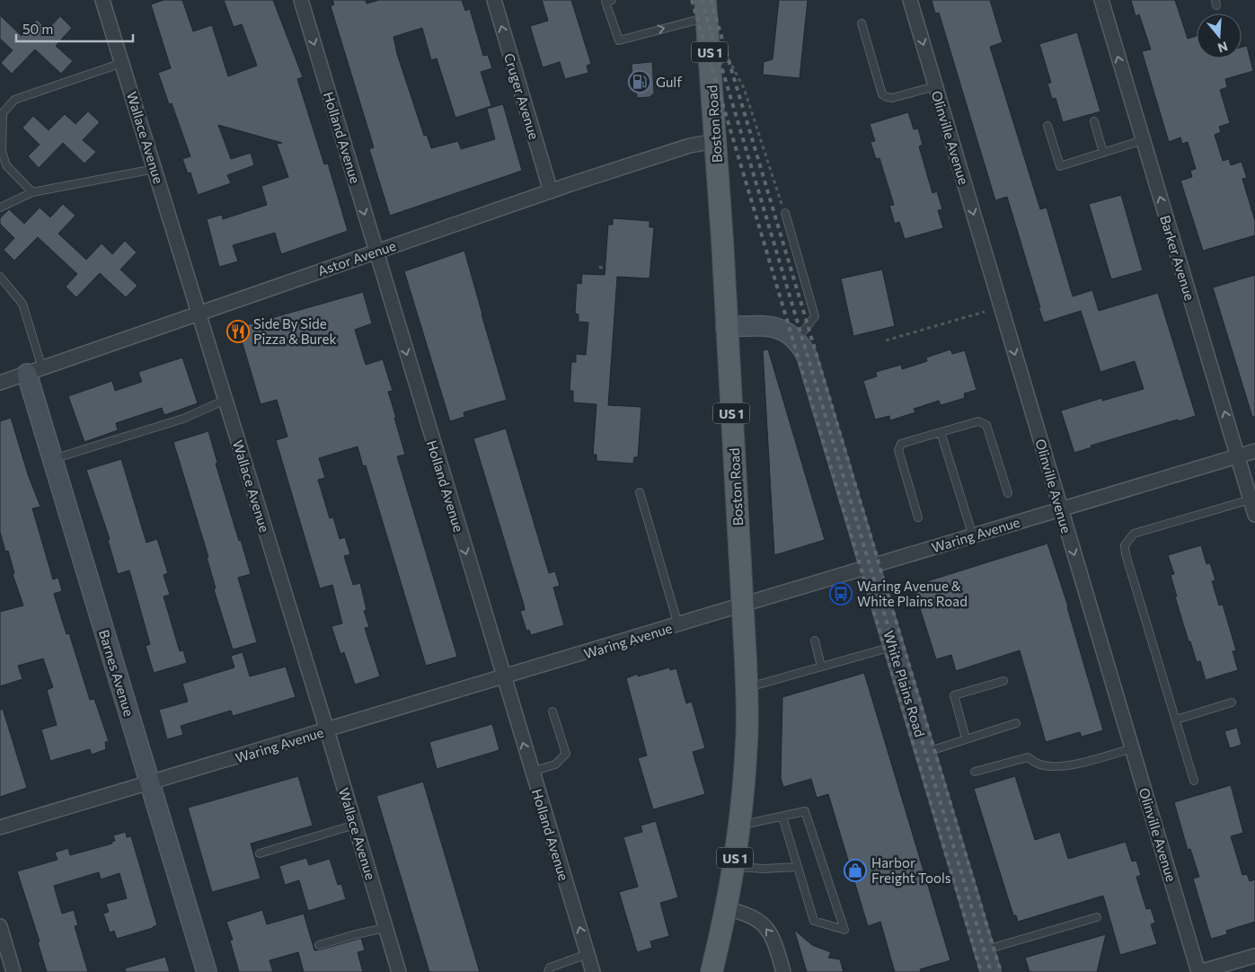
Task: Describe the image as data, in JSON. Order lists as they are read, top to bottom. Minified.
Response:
{"streets":{"main road":["US 1","Boston Road","Barnes Avenue","White Plains Road"],"street":["Cruger Avenue","Wallace Avenue","Holland Avenue","Olinville Avenue","Astor Avenue","Barker Avenue","Waring Avenue"]},"crossings":[["Cruger Avenue","Astor Avenue"],["Boston Road","Astor Avenue"],["Boston Road","Waring Avenue"],["Wallace Avenue","Astor Avenue"],["Wallace Avenue","Waring Avenue"],["Holland Avenue","Astor Avenue"],["Holland Avenue","Waring Avenue"],["Olinville Avenue","Waring Avenue"],["Astor Avenue","Barnes Avenue"],["Barker Avenue","Waring Avenue"],["Waring Avenue","Barnes Avenue"],["Waring Avenue","White Plains Road"]],"one_way":["Cruger Avenue","Olinville Avenue","Barker Avenue"],"places":{"fuel station":["Gulf"],"restaurant":["Side By Side Pizza & Burek"],"bus stop":["Waring Avenue & White Plains Road"],"shop":["Harbor Freight Tools"]},"scale_bar":"50 m","north":"bottom"}
